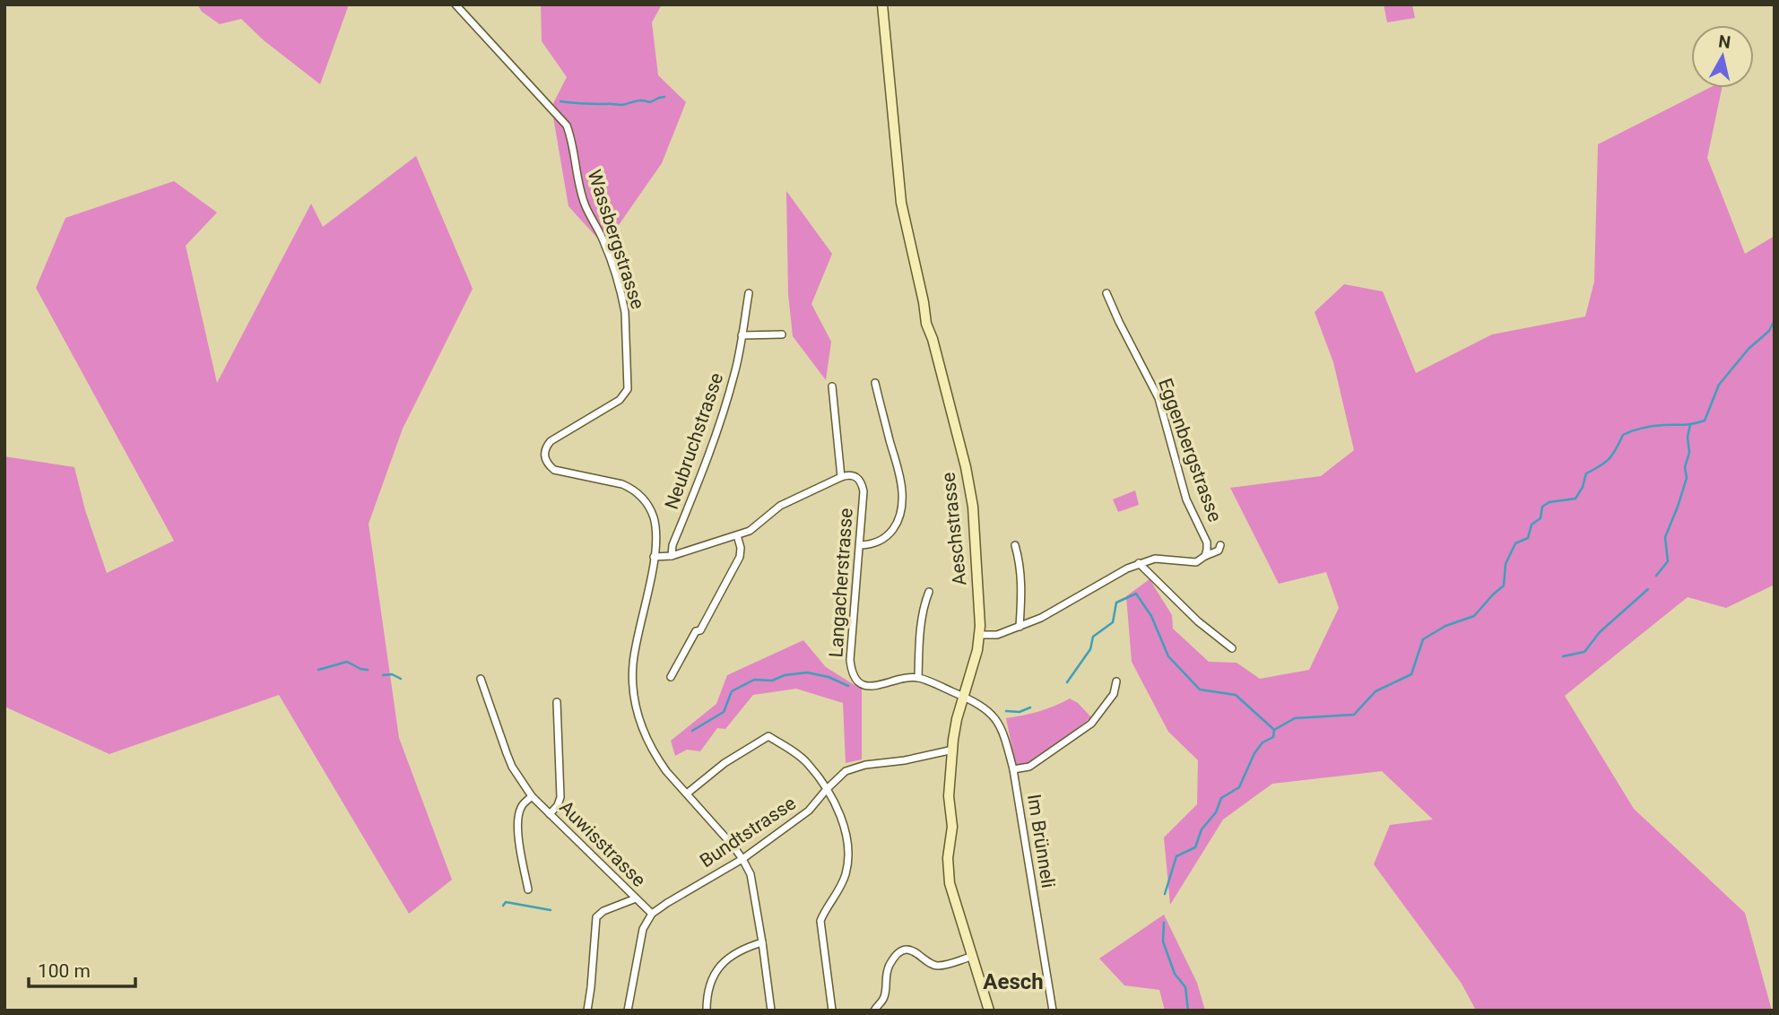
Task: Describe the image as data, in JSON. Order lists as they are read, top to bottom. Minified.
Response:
{"streets":{"main road":["Aeschstrasse"],"street":["Wassbergstrasse","Neubruchstrasse","Eggenbergstrasse","Langacherstrasse","Bundtstrasse","Im Brünneli","Auwisstrasse"]},"crossings":[["Wassbergstrasse","Langacherstrasse"],["Wassbergstrasse","Bundtstrasse"],["Neubruchstrasse","Langacherstrasse"],["Aeschstrasse","Bundtstrasse"],["Aeschstrasse","Im Brünneli"],["Bundtstrasse","Auwisstrasse"]],"districts":["Aesch"],"scale_bar":"100 m","north":"top"}
